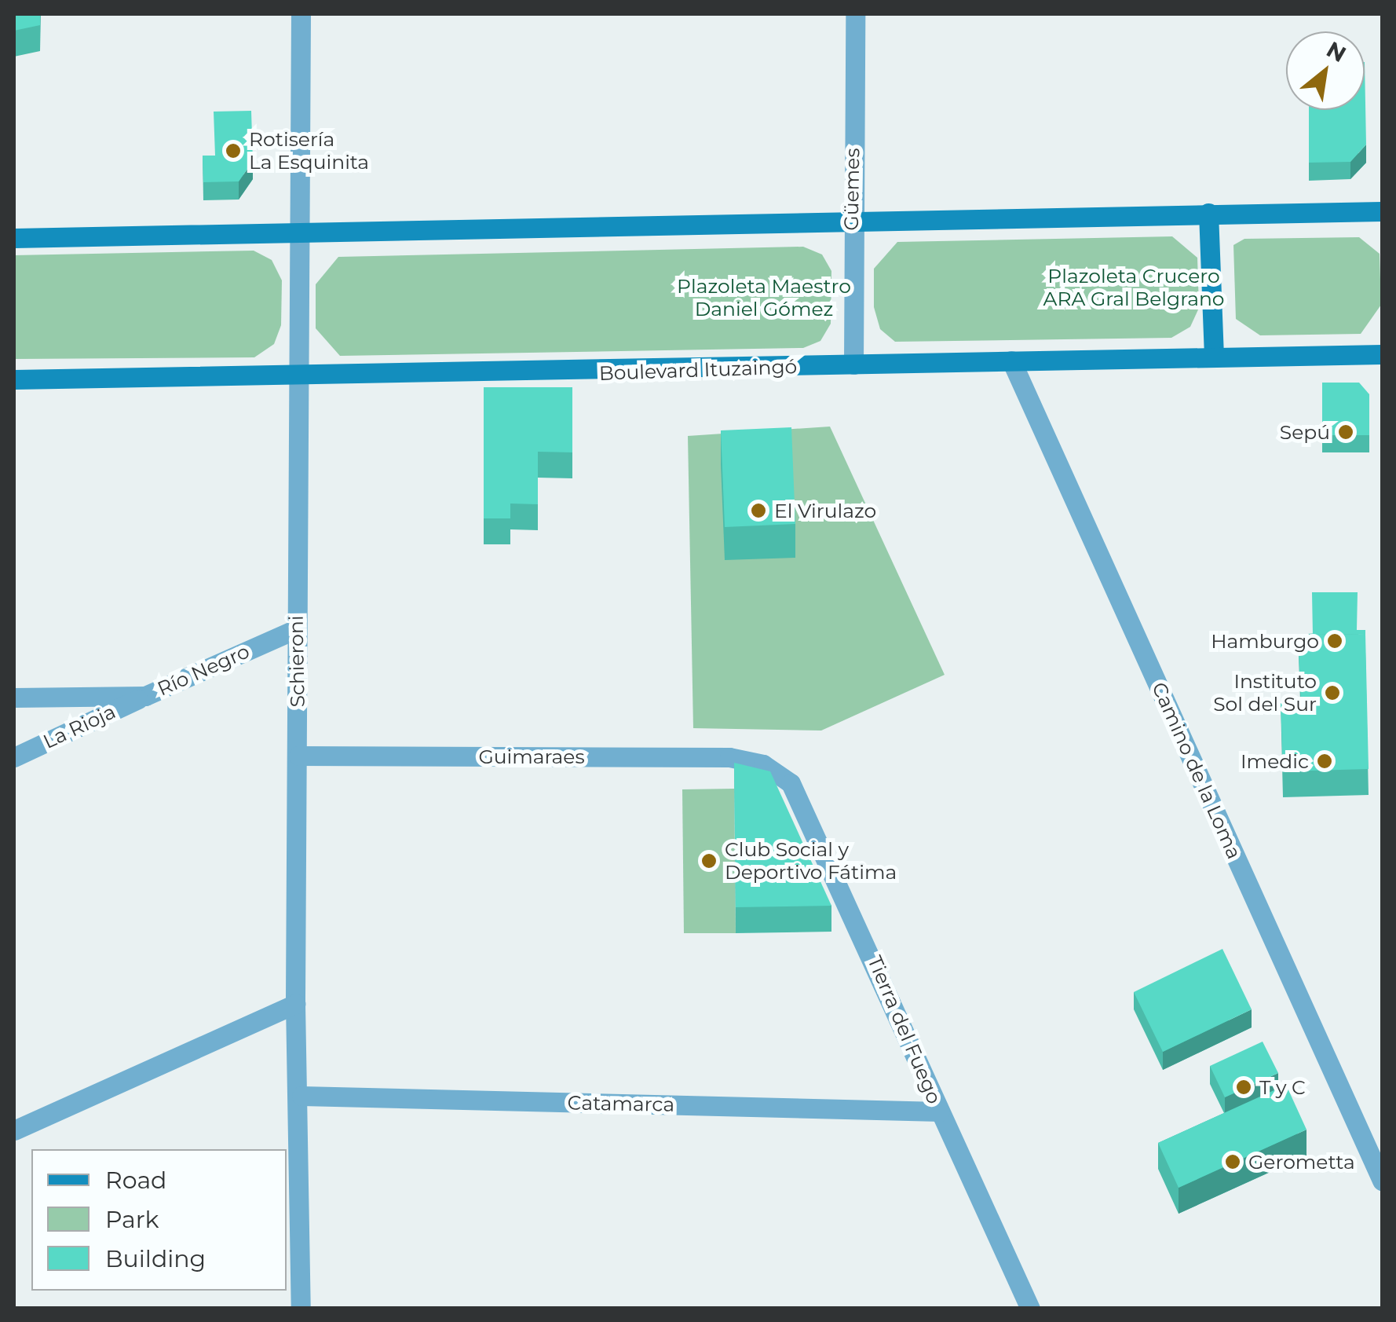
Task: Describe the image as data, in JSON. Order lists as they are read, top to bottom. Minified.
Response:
{"streets":{"main road":["Boulevard Ituzaingó"],"street":["Güemes","Schieroni","Río Negro","La Rioja","Guimaraes","Camino de la Loma","Tierra del Fuego","Catamarca"]},"crossings":[["Güemes","Boulevard Ituzaingó"],["Boulevard Ituzaingó","Schieroni"],["Boulevard Ituzaingó","Camino de la Loma"],["Schieroni","Río Negro"],["Schieroni","Guimaraes"],["Schieroni","Catamarca"],["Río Negro","La Rioja"],["Guimaraes","Tierra del Fuego"],["Tierra del Fuego","Catamarca"]],"parks":["Plazoleta Crucero ARA Gral Belgrano","Plazoleta Maestro Daniel Gómez"],"places":["Rotisería La Esquinita","Sepú","El Virulazo","Hamburgo","Instituto Sol del Sur","Imedic","Club Social y Deportivo Fátima","T y C","Gerometta"],"legend":["Road","Park","Building"],"north":"top right"}
